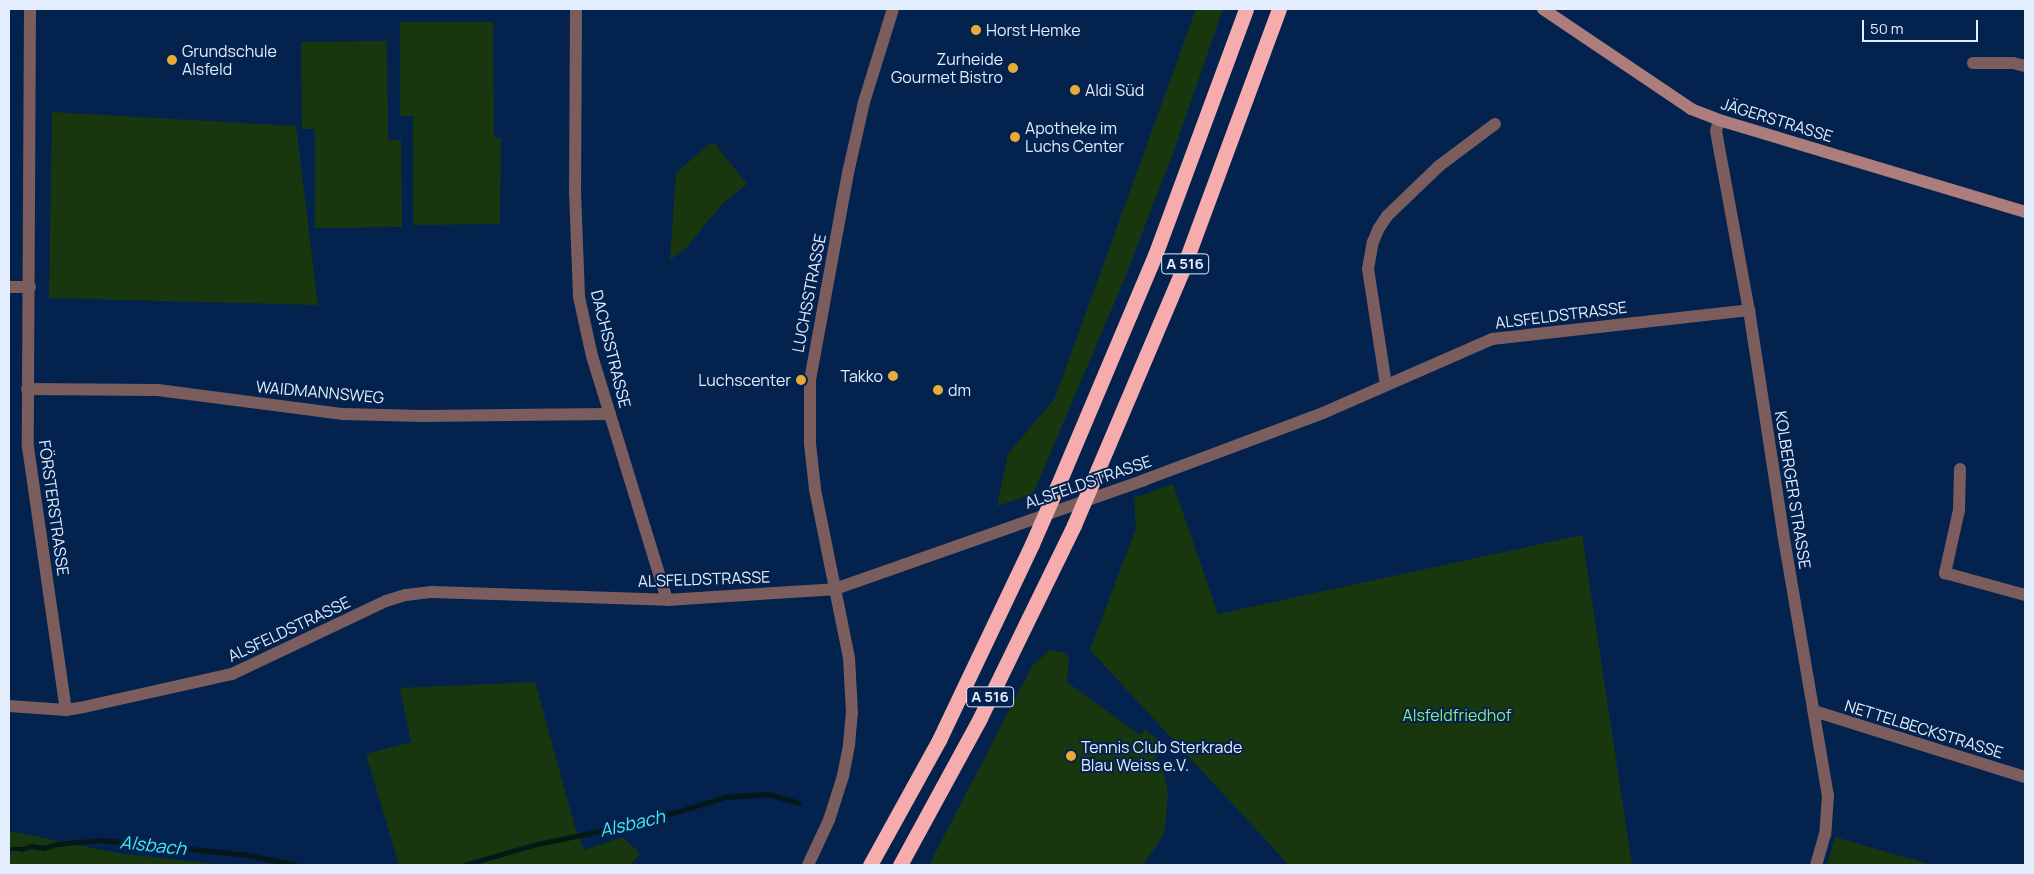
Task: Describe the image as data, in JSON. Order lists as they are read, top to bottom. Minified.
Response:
{"streets":{"highway":["A 516"],"street":["JÄGERSTRASSE","LUCHSSTRASSE","ALSFELDSTRASSE","DACHSSTRASSE","WAIDMANNSWEG","KOLBERGER STRASSE","FÖRSTERSTRASSE","NETTELBECKSTRASSE"]},"crossings":[["JÄGERSTRASSE","KOLBERGER STRASSE"],["LUCHSSTRASSE","ALSFELDSTRASSE"],["ALSFELDSTRASSE","DACHSSTRASSE"],["ALSFELDSTRASSE","KOLBERGER STRASSE"],["ALSFELDSTRASSE","FÖRSTERSTRASSE"],["DACHSSTRASSE","WAIDMANNSWEG"],["WAIDMANNSWEG","FÖRSTERSTRASSE"],["KOLBERGER STRASSE","NETTELBECKSTRASSE"]],"water":["Alsbach"],"parks":["Alsfeldfriedhof"],"places":["Horst Hemke","Grundschule Alsfeld","Zurheide Gourmet Bistro","Aldi Süd","Apotheke im Luchs Center","Takko","Luchscenter","dm","Tennis Club Sterkrade Blau Weiss e.V."],"scale_bar":"50 m"}
